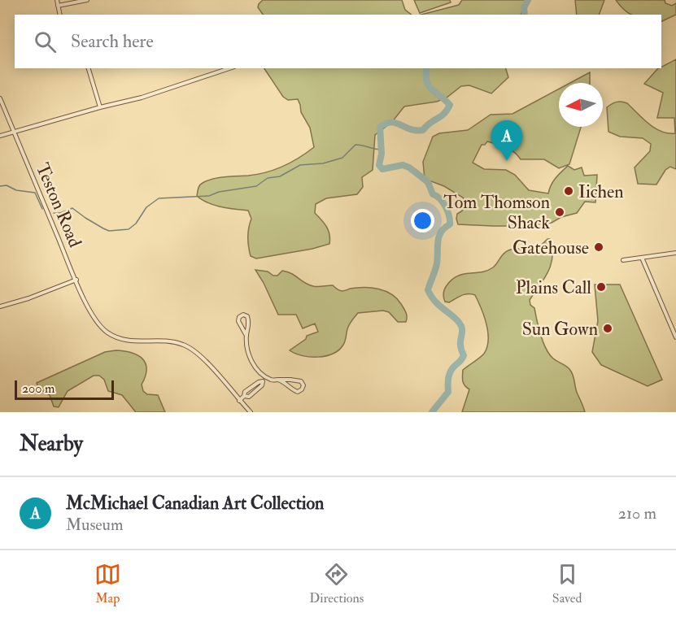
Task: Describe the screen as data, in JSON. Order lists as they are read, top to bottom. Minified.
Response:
{"streets":{"street":["Teston Road"]},"places":["Iichen","Tom Thomson Shack","Gatehouse","Plains Call","Sun Gown"],"scale_bar":"200 m","north":"left","page":{"search":"Search here","pins":"A","scale":"200 m","heading":"Nearby","list":[{"mark":"A","name":"McMichael Canadian Art Collection","note":"Museum","value":"210 m"}],"nav":["Map","Directions","Saved"]}}
